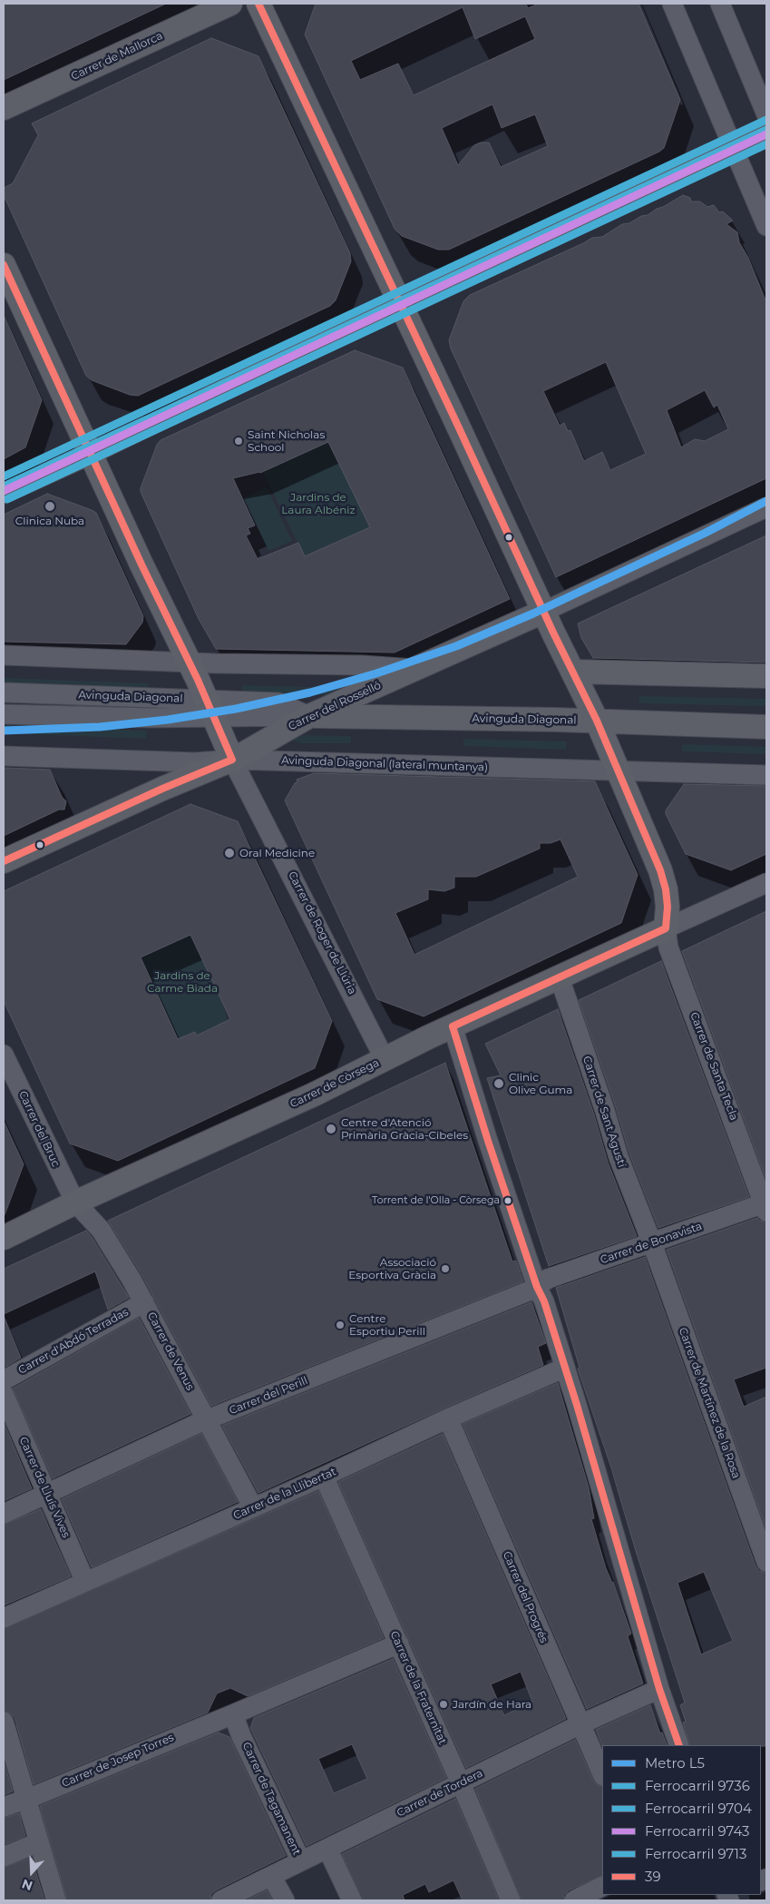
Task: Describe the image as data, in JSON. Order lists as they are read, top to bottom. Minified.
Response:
{"streets":{"main road":["Carrer de Mallorca","Avinguda Diagonal","Carrer del Rosselló","Carrer de Roger de Llúria","Carrer de Còrsega"],"street":["Avinguda Diagonal (lateral muntanya)","Carrer de Santa Tecla","Carrer de Sant Agustí","Carrer del Bruc","Carrer de Bonavista","Carrer d'Abdó Terradas","Carrer de Venus","Carrer del Perill","Carrer de Martínez de la Rosa","Carrer de Lluís Vives","Carrer de la Llibertat","Carrer del Progrés","Carrer de la Fraternitat","Carrer de Josep Torres","Carrer de Tordera","Carrer de Tagamanent"]},"crossings":[["Avinguda Diagonal","Carrer del Rosselló"],["Avinguda Diagonal","Carrer de Roger de Llúria"],["Carrer del Rosselló","Avinguda Diagonal (lateral muntanya)"],["Carrer del Rosselló","Carrer de Roger de Llúria"],["Avinguda Diagonal (lateral muntanya)","Carrer de Roger de Llúria"],["Carrer de Roger de Llúria","Carrer de Còrsega"],["Carrer de Santa Tecla","Carrer de Còrsega"],["Carrer de Santa Tecla","Carrer de Bonavista"],["Carrer de Còrsega","Carrer de Sant Agustí"],["Carrer de Còrsega","Carrer del Bruc"],["Carrer de Còrsega","Carrer de Venus"],["Carrer de Sant Agustí","Carrer de Bonavista"],["Carrer de Sant Agustí","Carrer de Martínez de la Rosa"],["Carrer del Bruc","Carrer de Venus"],["Carrer de Bonavista","Carrer del Perill"],["Carrer de Bonavista","Carrer de Martínez de la Rosa"],["Carrer d'Abdó Terradas","Carrer de Venus"],["Carrer de Venus","Carrer del Perill"],["Carrer de Venus","Carrer de la Llibertat"],["Carrer del Perill","Carrer de Lluís Vives"],["Carrer de Lluís Vives","Carrer de la Llibertat"],["Carrer de la Llibertat","Carrer del Progrés"],["Carrer de la Llibertat","Carrer de la Fraternitat"],["Carrer del Progrés","Carrer de Tordera"],["Carrer de la Fraternitat","Carrer de Josep Torres"],["Carrer de la Fraternitat","Carrer de Tordera"],["Carrer de Josep Torres","Carrer de Tagamanent"],["Carrer de Tordera","Carrer de Tagamanent"]],"parks":["Jardins de Laura Albéniz","Jardins de Carme Biada"],"places":["Saint Nicholas School","Clinica Nuba","Oral Medicine","Clinic Olive Guma","Centre d'Atenció Primària Gràcia-Cibeles","Torrent de l'Olla - Còrsega","Associació Esportiva Gràcia","Centre Esportiu Perill","Jardín de Hara"],"lines":["transit line 39","rail line 9736","rail line 9704","rail line 9743","rail line 9713","metro line L5"],"legend":["Metro L5","Ferrocarril 9736","Ferrocarril 9704","Ferrocarril 9743","Ferrocarril 9713","39"],"north":"bottom"}
